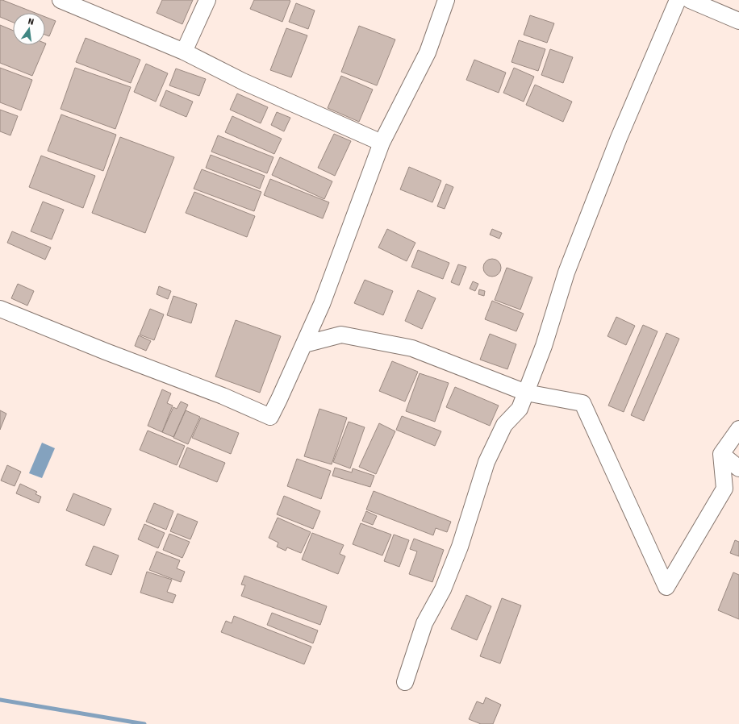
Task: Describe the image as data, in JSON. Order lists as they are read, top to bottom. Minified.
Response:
{"north":"top"}
